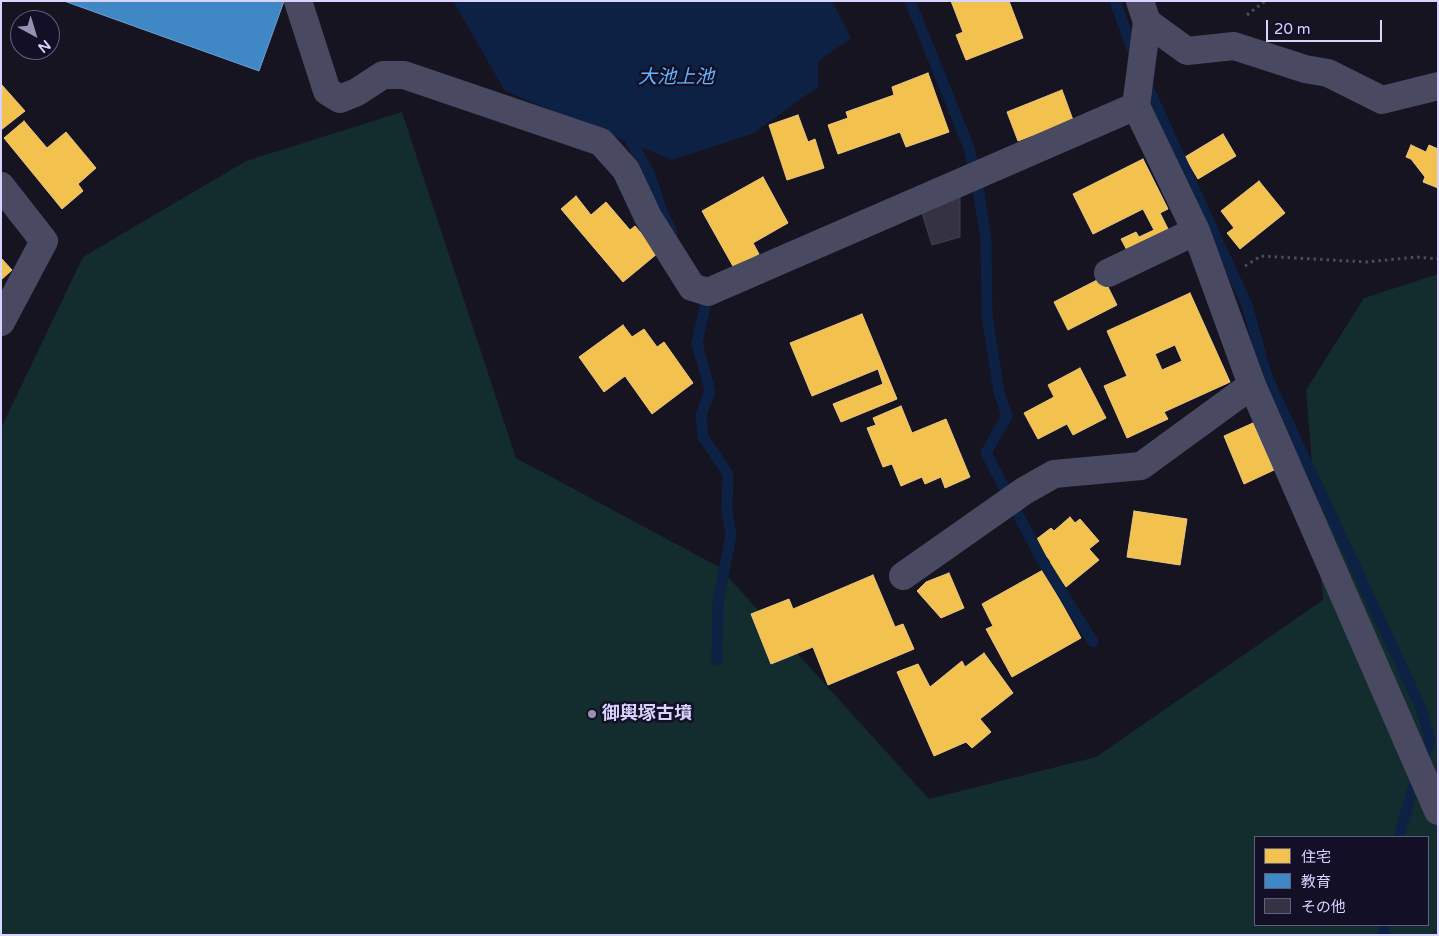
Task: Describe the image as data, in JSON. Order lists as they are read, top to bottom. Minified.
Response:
{"water":["大池上池"],"places":["御輿塚古墳"],"legend":["住宅","教育","その他"],"scale_bar":"20 m","north":"bottom right"}
